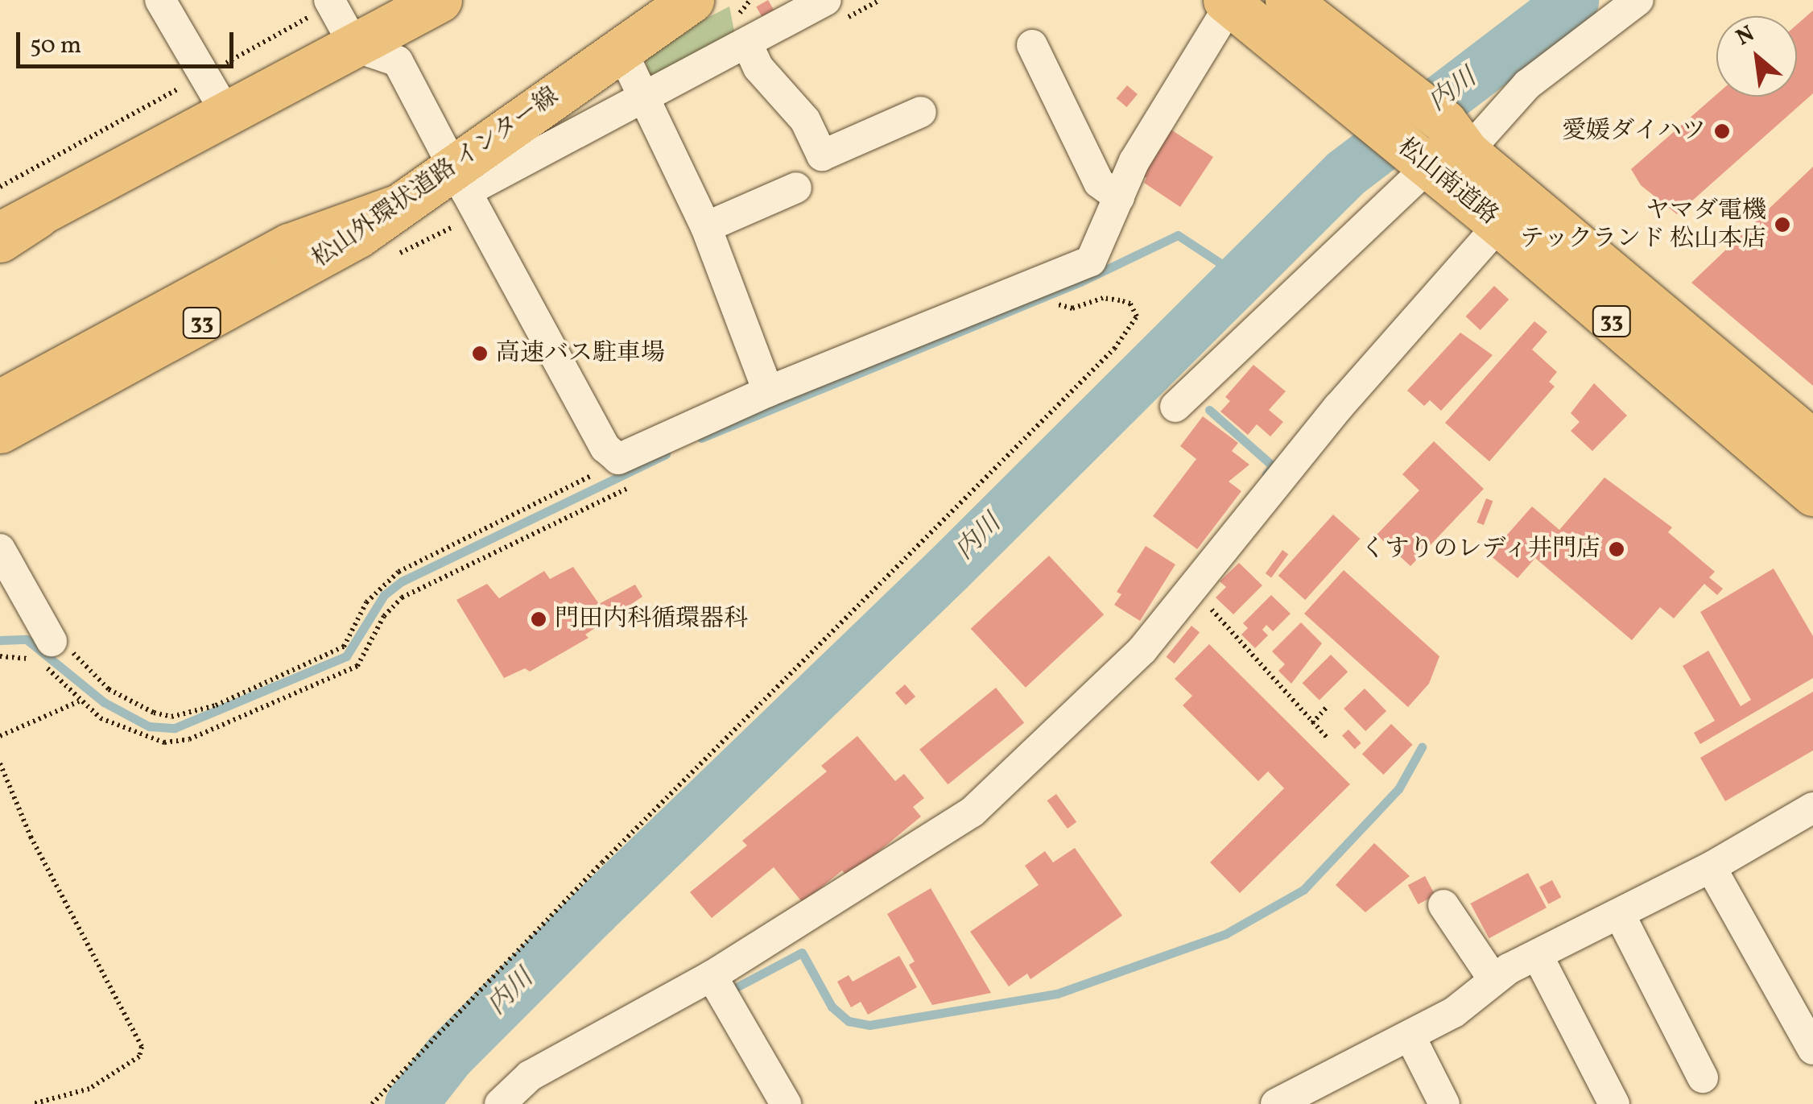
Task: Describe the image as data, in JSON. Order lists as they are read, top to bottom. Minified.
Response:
{"streets":{"highway":["松山外環状道路 インター線","松山南道路","33"]},"crossings":[["松山外環状道路 インター線","33"]],"water":["内川"],"places":["愛媛ダイハツ","ヤマダ電機 テックランド 松山本店","高速バス駐車場","くすりのレディ井門店","門田内科循環器科"],"scale_bar":"50 m","north":"top left"}
